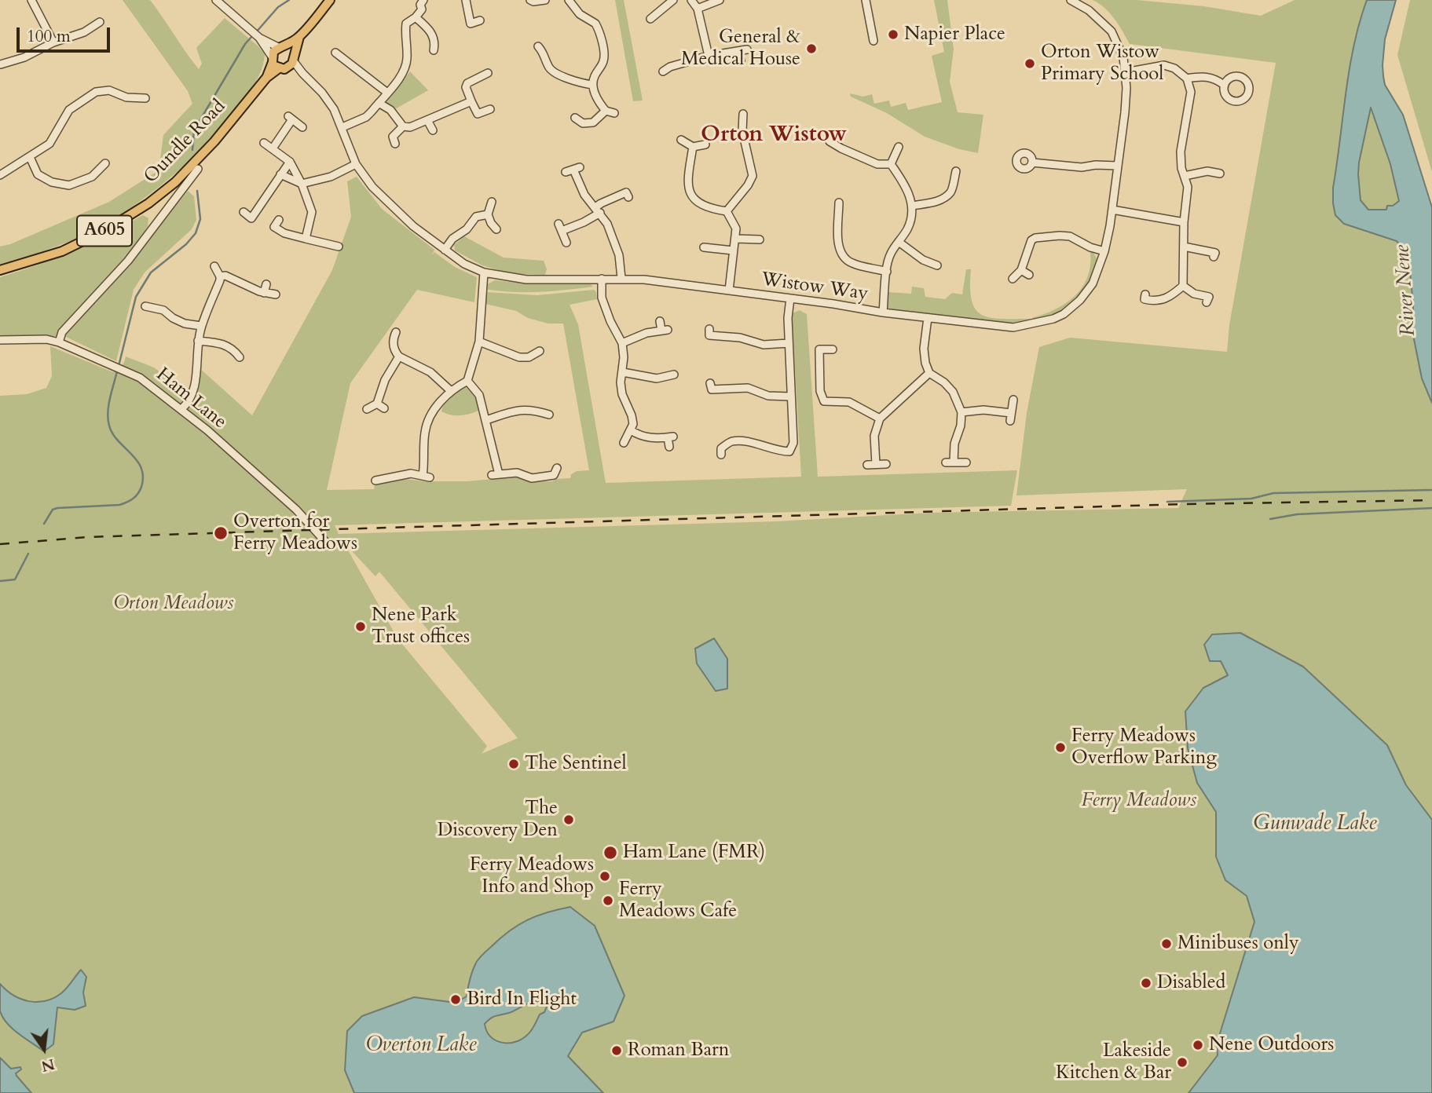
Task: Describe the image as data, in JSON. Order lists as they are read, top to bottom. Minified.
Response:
{"streets":{"main road":["Oundle Road","A605"],"street":["Wistow Way","Ham Lane"]},"crossings":[["Oundle Road","Wistow Way"]],"districts":["Orton Wistow"],"water":["River Nene","Gunwade Lake","Overton Lake"],"parks":["Orton Meadows","Ferry Meadows"],"places":["Napier Place","General & Medical House","Orton Wistow Primary School","Overton for Ferry Meadows","Nene Park Trust offices","Ferry Meadows Overflow Parking","The Sentinel","The Discovery Den","Ham Lane (FMR)","Ferry Meadows Info and Shop","Ferry Meadows Cafe","Minibuses only","Disabled","Bird In Flight","Nene Outdoors","Roman Barn","Lakeside Kitchen & Bar"],"scale_bar":"100 m","north":"bottom"}
